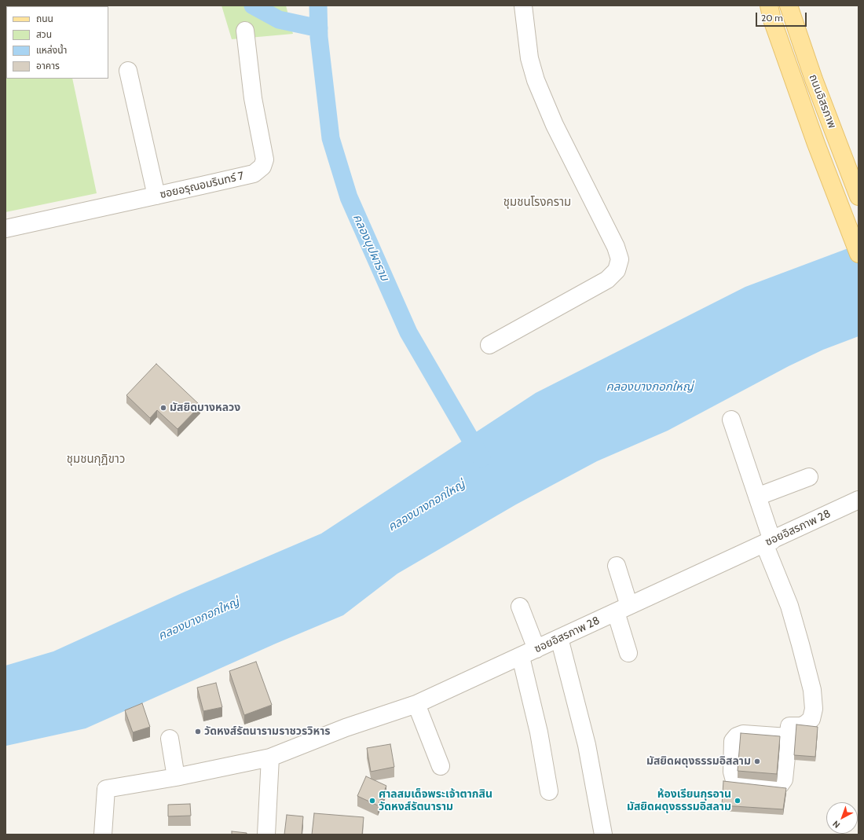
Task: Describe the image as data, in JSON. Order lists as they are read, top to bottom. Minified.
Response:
{"streets":{"main road":["ถนนอิสรภาพ"],"street":["ซอยอรุณอมรินทร์ 7","ซอยอิสรภาพ 28"]},"districts":["ชุมชนโรงคราม","ชุมชนกุฎิขาว"],"water":["คลองบุปผาราม","คลองบางกอกใหญ่"],"places":["มัสยิดบางหลวง","วัดหงส์รัตนารามราชวรวิหาร","มัสยิดผดุงธรรมอิสลาม","ศาลสมเด็จพระเจ้าตากสิน วัดหงส์รัตนาราม","ห้องเรียนกุรอาน มัสยิดผดุงธรรมอิสลาม"],"legend":["ถนน","สวน","แหล่งน้ำ","อาคาร"],"scale_bar":"20 m","north":"bottom left"}
